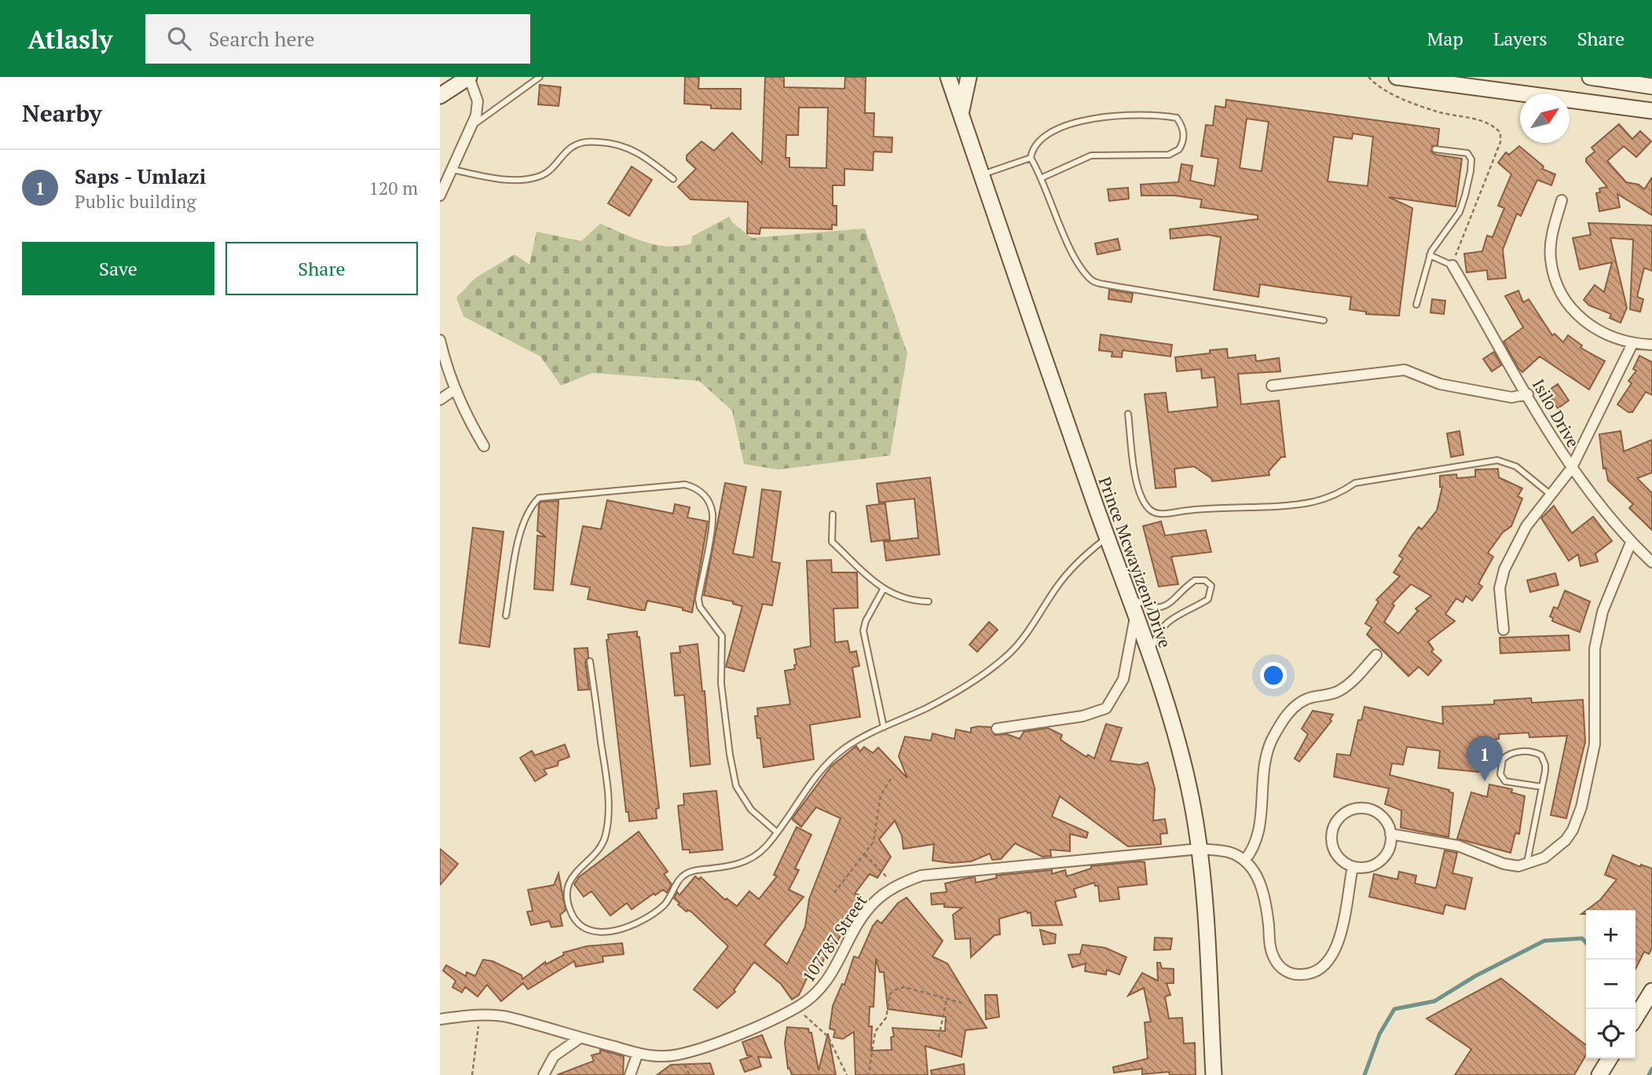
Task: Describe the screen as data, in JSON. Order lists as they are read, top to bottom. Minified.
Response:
{"streets":{"street":["Isilo Drive","Prince Mcwayizeni Drive","107787 Street"]},"crossings":[["Prince Mcwayizeni Drive","107787 Street"]],"north":"top right","page":{"header":"Atlasly","search":"Search here","nav":["Map","Layers","Share"],"heading":"Nearby","list":[{"mark":"1","name":"Saps - Umlazi","note":"Public building","value":"120 m"}],"buttons":["Save","Share"],"pins":"1","map_buttons":["+","−"]}}
